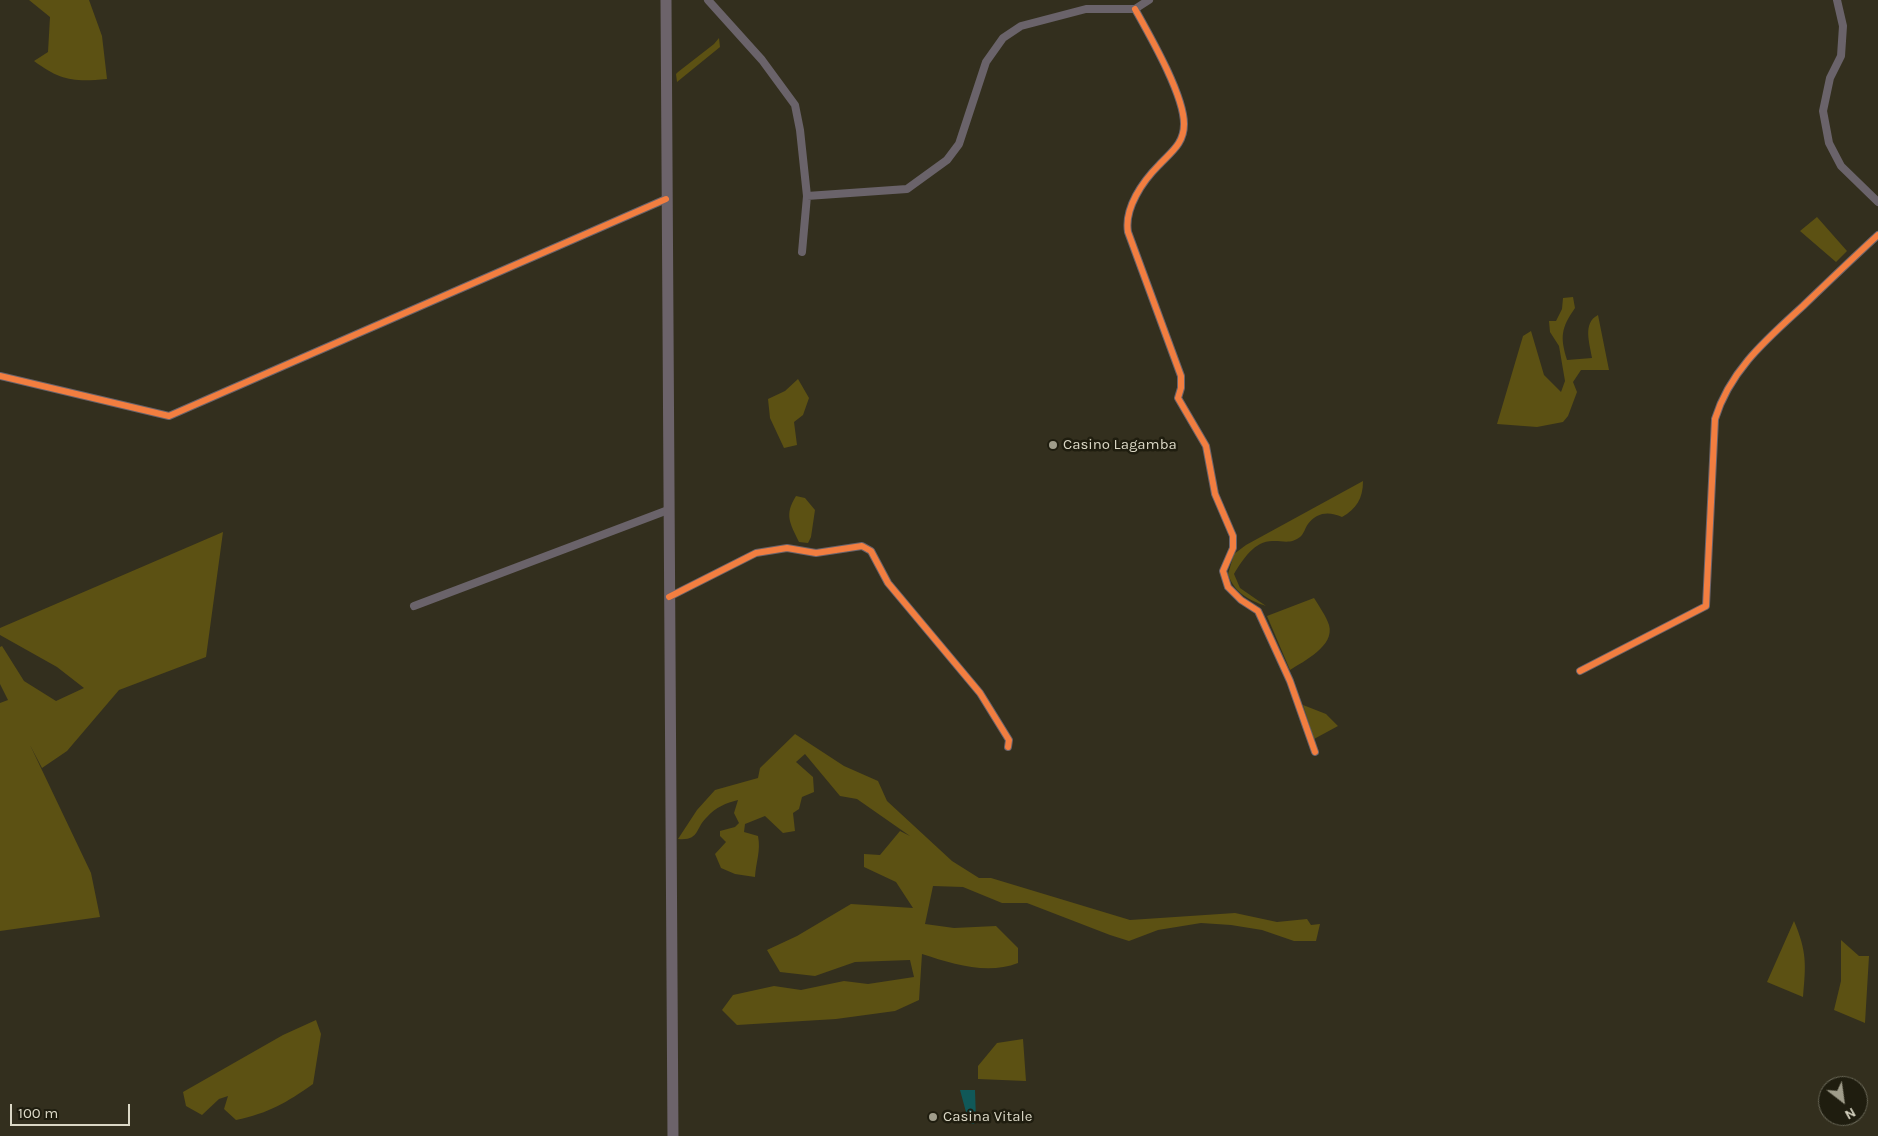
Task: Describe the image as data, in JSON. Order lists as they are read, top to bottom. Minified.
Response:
{"places":["Casino Lagamba","Casina Vitale"],"scale_bar":"100 m","north":"bottom right"}
